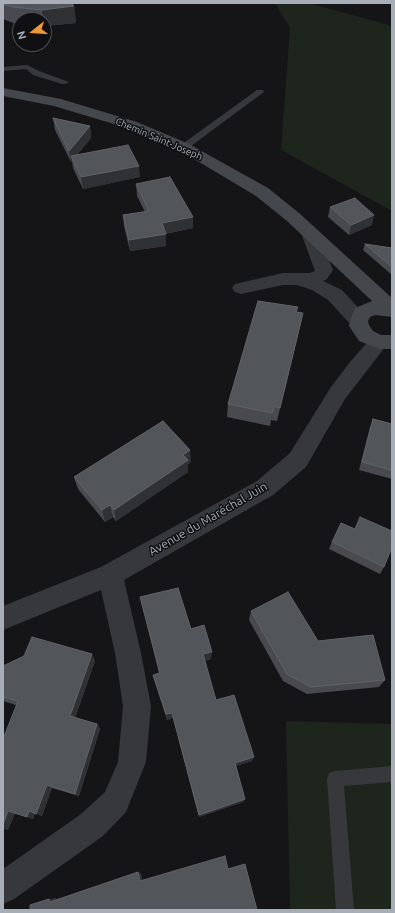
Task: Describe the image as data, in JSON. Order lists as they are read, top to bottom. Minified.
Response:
{"streets":{"main road":["Chemin Saint-Joseph"],"street":["Avenue du Maréchal Juin"]},"crossings":[["Chemin Saint-Joseph","Avenue du Maréchal Juin"]],"north":"left"}
